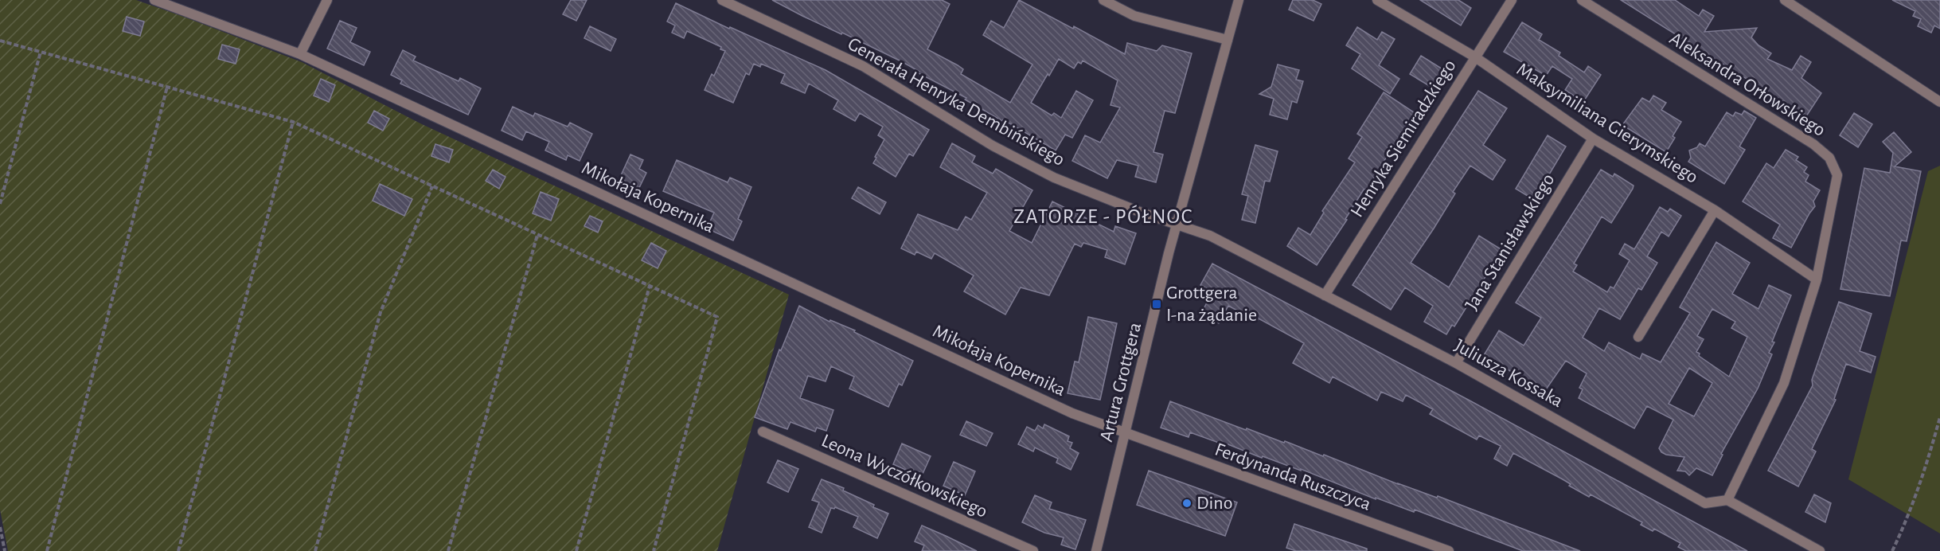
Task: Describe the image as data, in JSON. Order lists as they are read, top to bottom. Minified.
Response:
{"streets":{"street":["Aleksandra Orłowskiego","Generała Henryka Dembińskiego","Maksymiliana Gierymskiego","Henryka Siemiradzkiego","Mikołaja Kopernika","Jana Stanisławskiego","Juliusza Kossaka","Artura Grottgera","Leona Wyczółkowskiego","Ferdynanda Ruszczyca"]},"crossings":[["Aleksandra Orłowskiego","Maksymiliana Gierymskiego"],["Aleksandra Orłowskiego","Juliusza Kossaka"],["Generała Henryka Dembińskiego","Juliusza Kossaka"],["Generała Henryka Dembińskiego","Artura Grottgera"],["Maksymiliana Gierymskiego","Henryka Siemiradzkiego"],["Maksymiliana Gierymskiego","Jana Stanisławskiego"],["Henryka Siemiradzkiego","Juliusza Kossaka"],["Mikołaja Kopernika","Artura Grottgera"],["Mikołaja Kopernika","Ferdynanda Ruszczyca"],["Jana Stanisławskiego","Juliusza Kossaka"],["Juliusza Kossaka","Artura Grottgera"],["Artura Grottgera","Ferdynanda Ruszczyca"]],"districts":["ZATORZE - PÓŁNOC"],"places":{"transit":["Grottgera I-na żądanie"],"other":["Dino"]}}
